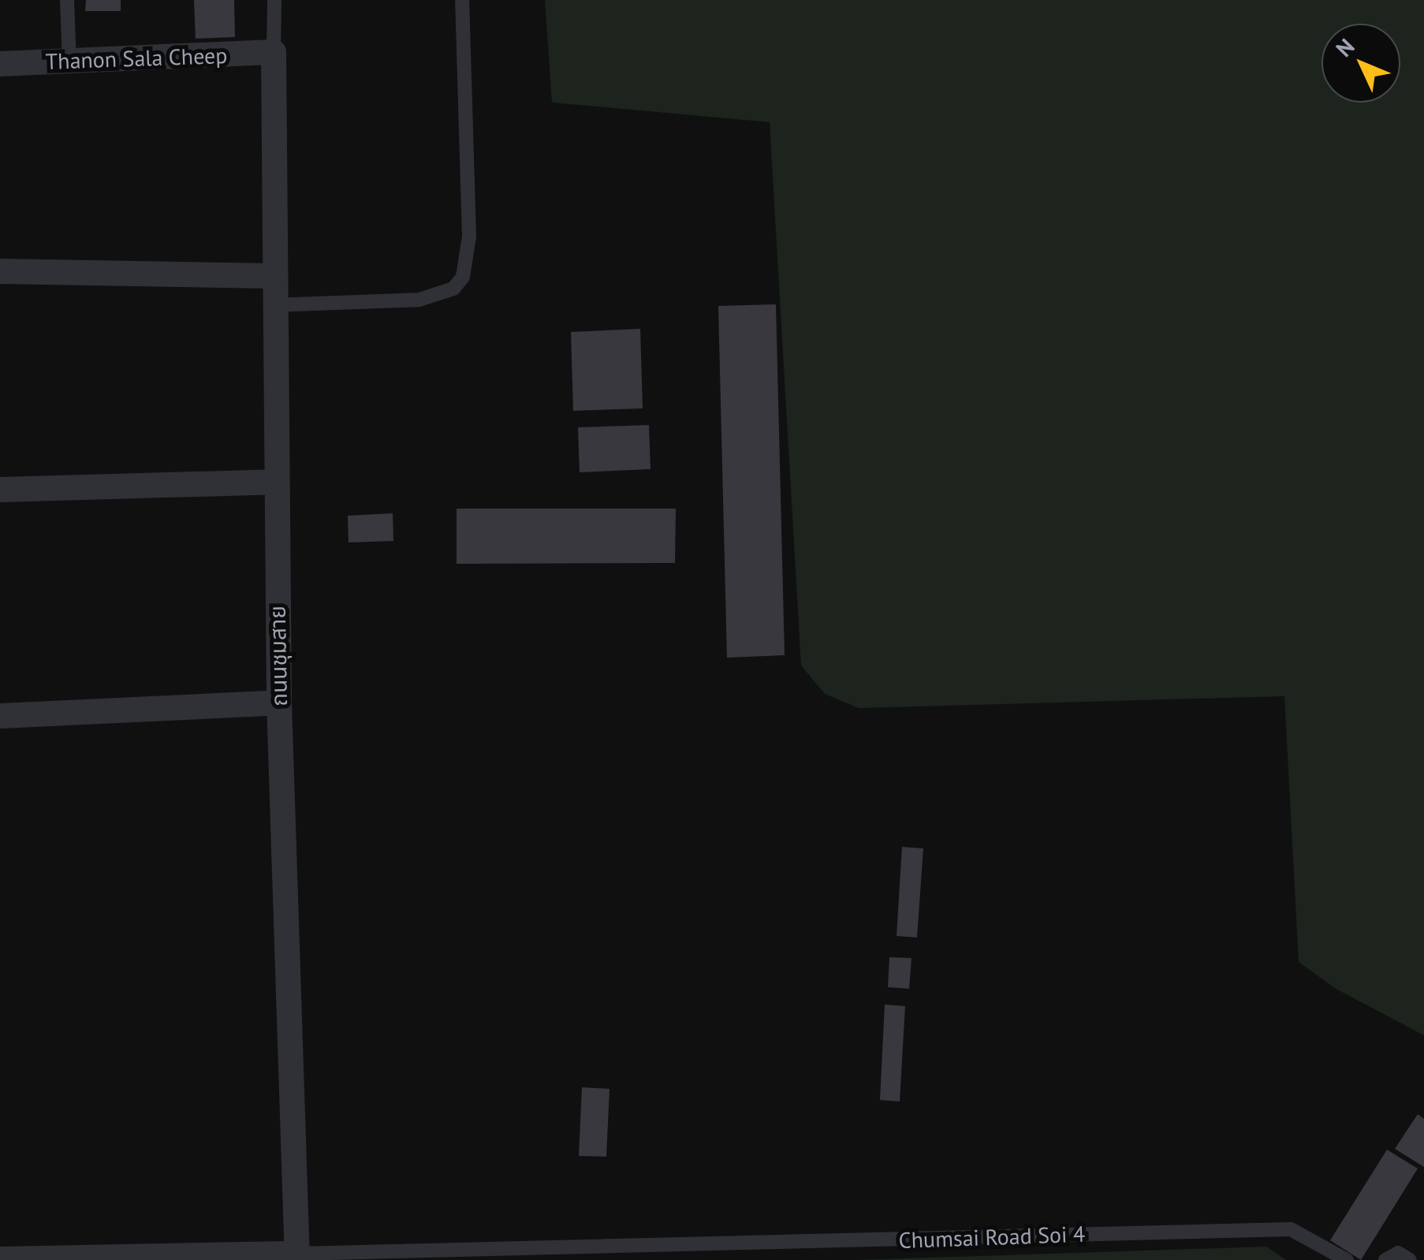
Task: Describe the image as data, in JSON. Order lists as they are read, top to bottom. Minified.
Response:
{"streets":{"street":["Thanon Sala Cheep","ถนนชุมสาย"],"lane":["Chumsai Road Soi 4"]},"crossings":[["Thanon Sala Cheep","ถนนชุมสาย"],["ถนนชุมสาย","Chumsai Road Soi 4"]],"north":"top left"}
